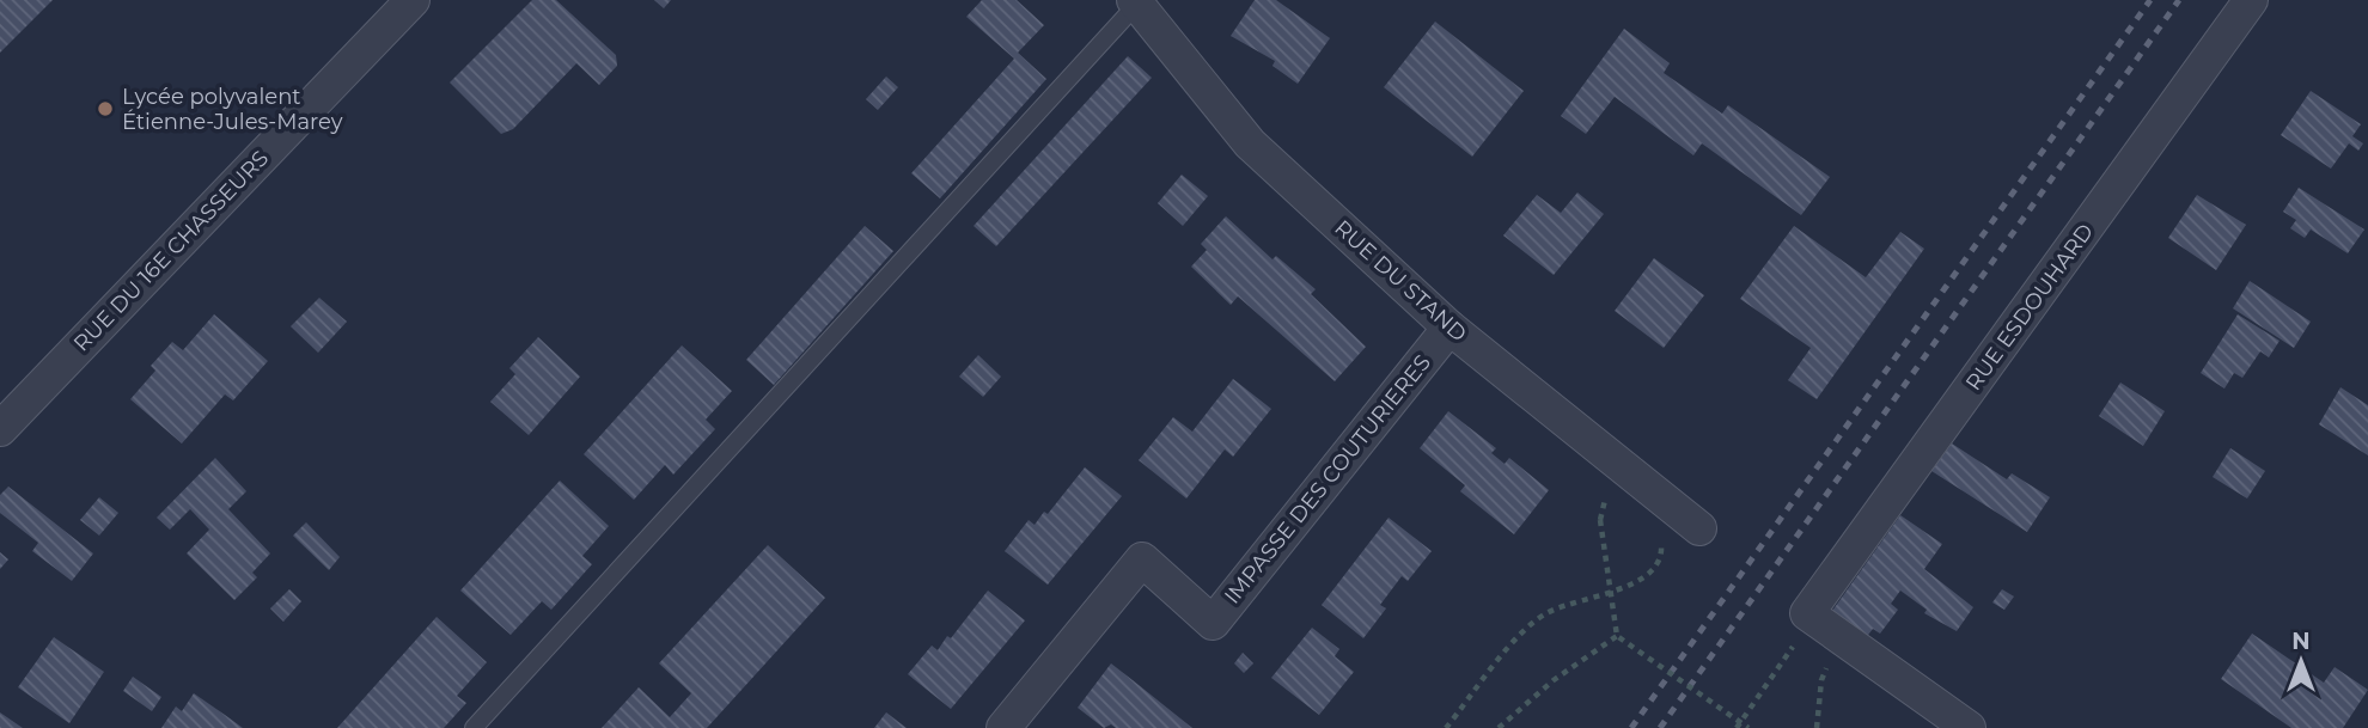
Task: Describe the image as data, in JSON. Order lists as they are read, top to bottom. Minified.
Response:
{"streets":{"street":["RUE DU 16E CHASSEURS","RUE DU STAND","RUE ESDOUHARD","IMPASSE DES COUTURIERES"]},"crossings":[["RUE DU STAND","IMPASSE DES COUTURIERES"]],"places":["Lycée polyvalent Étienne-Jules-Marey"],"north":"top"}
